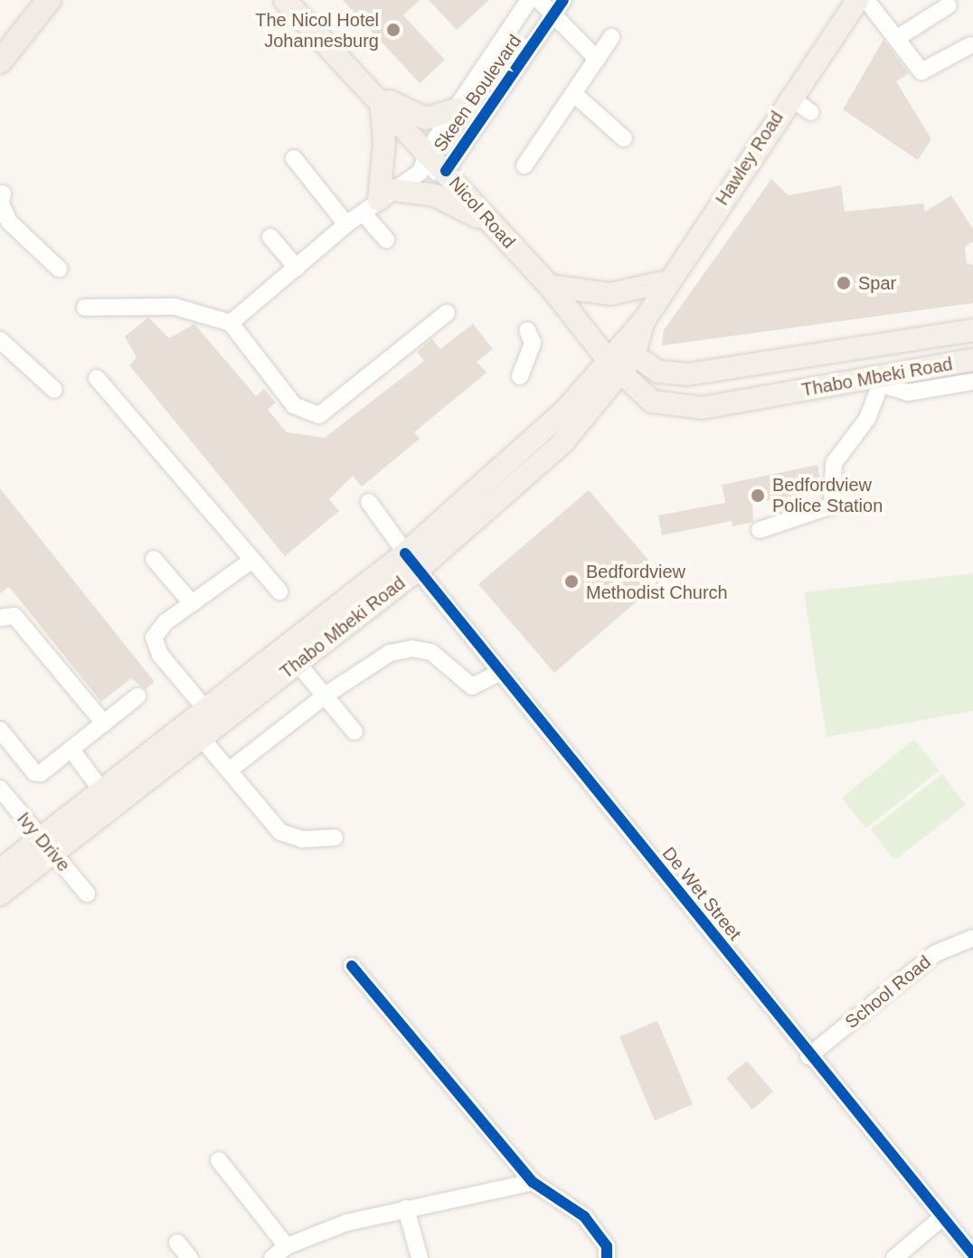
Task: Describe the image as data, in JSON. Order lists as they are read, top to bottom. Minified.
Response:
{"streets":{"main road":["Hawley Road","Nicol Road","Thabo Mbeki Road"],"street":["Skeen Boulevard","Ivy Drive","De Wet Street","School Road"]},"crossings":[["Skeen Boulevard","Nicol Road"],["Hawley Road","Nicol Road"],["Hawley Road","Thabo Mbeki Road"],["Nicol Road","Thabo Mbeki Road"],["Thabo Mbeki Road","De Wet Street"],["De Wet Street","School Road"]],"places":["The Nicol Hotel Johannesburg","Spar","Bedfordview Police Station","Bedfordview Methodist Church"]}
